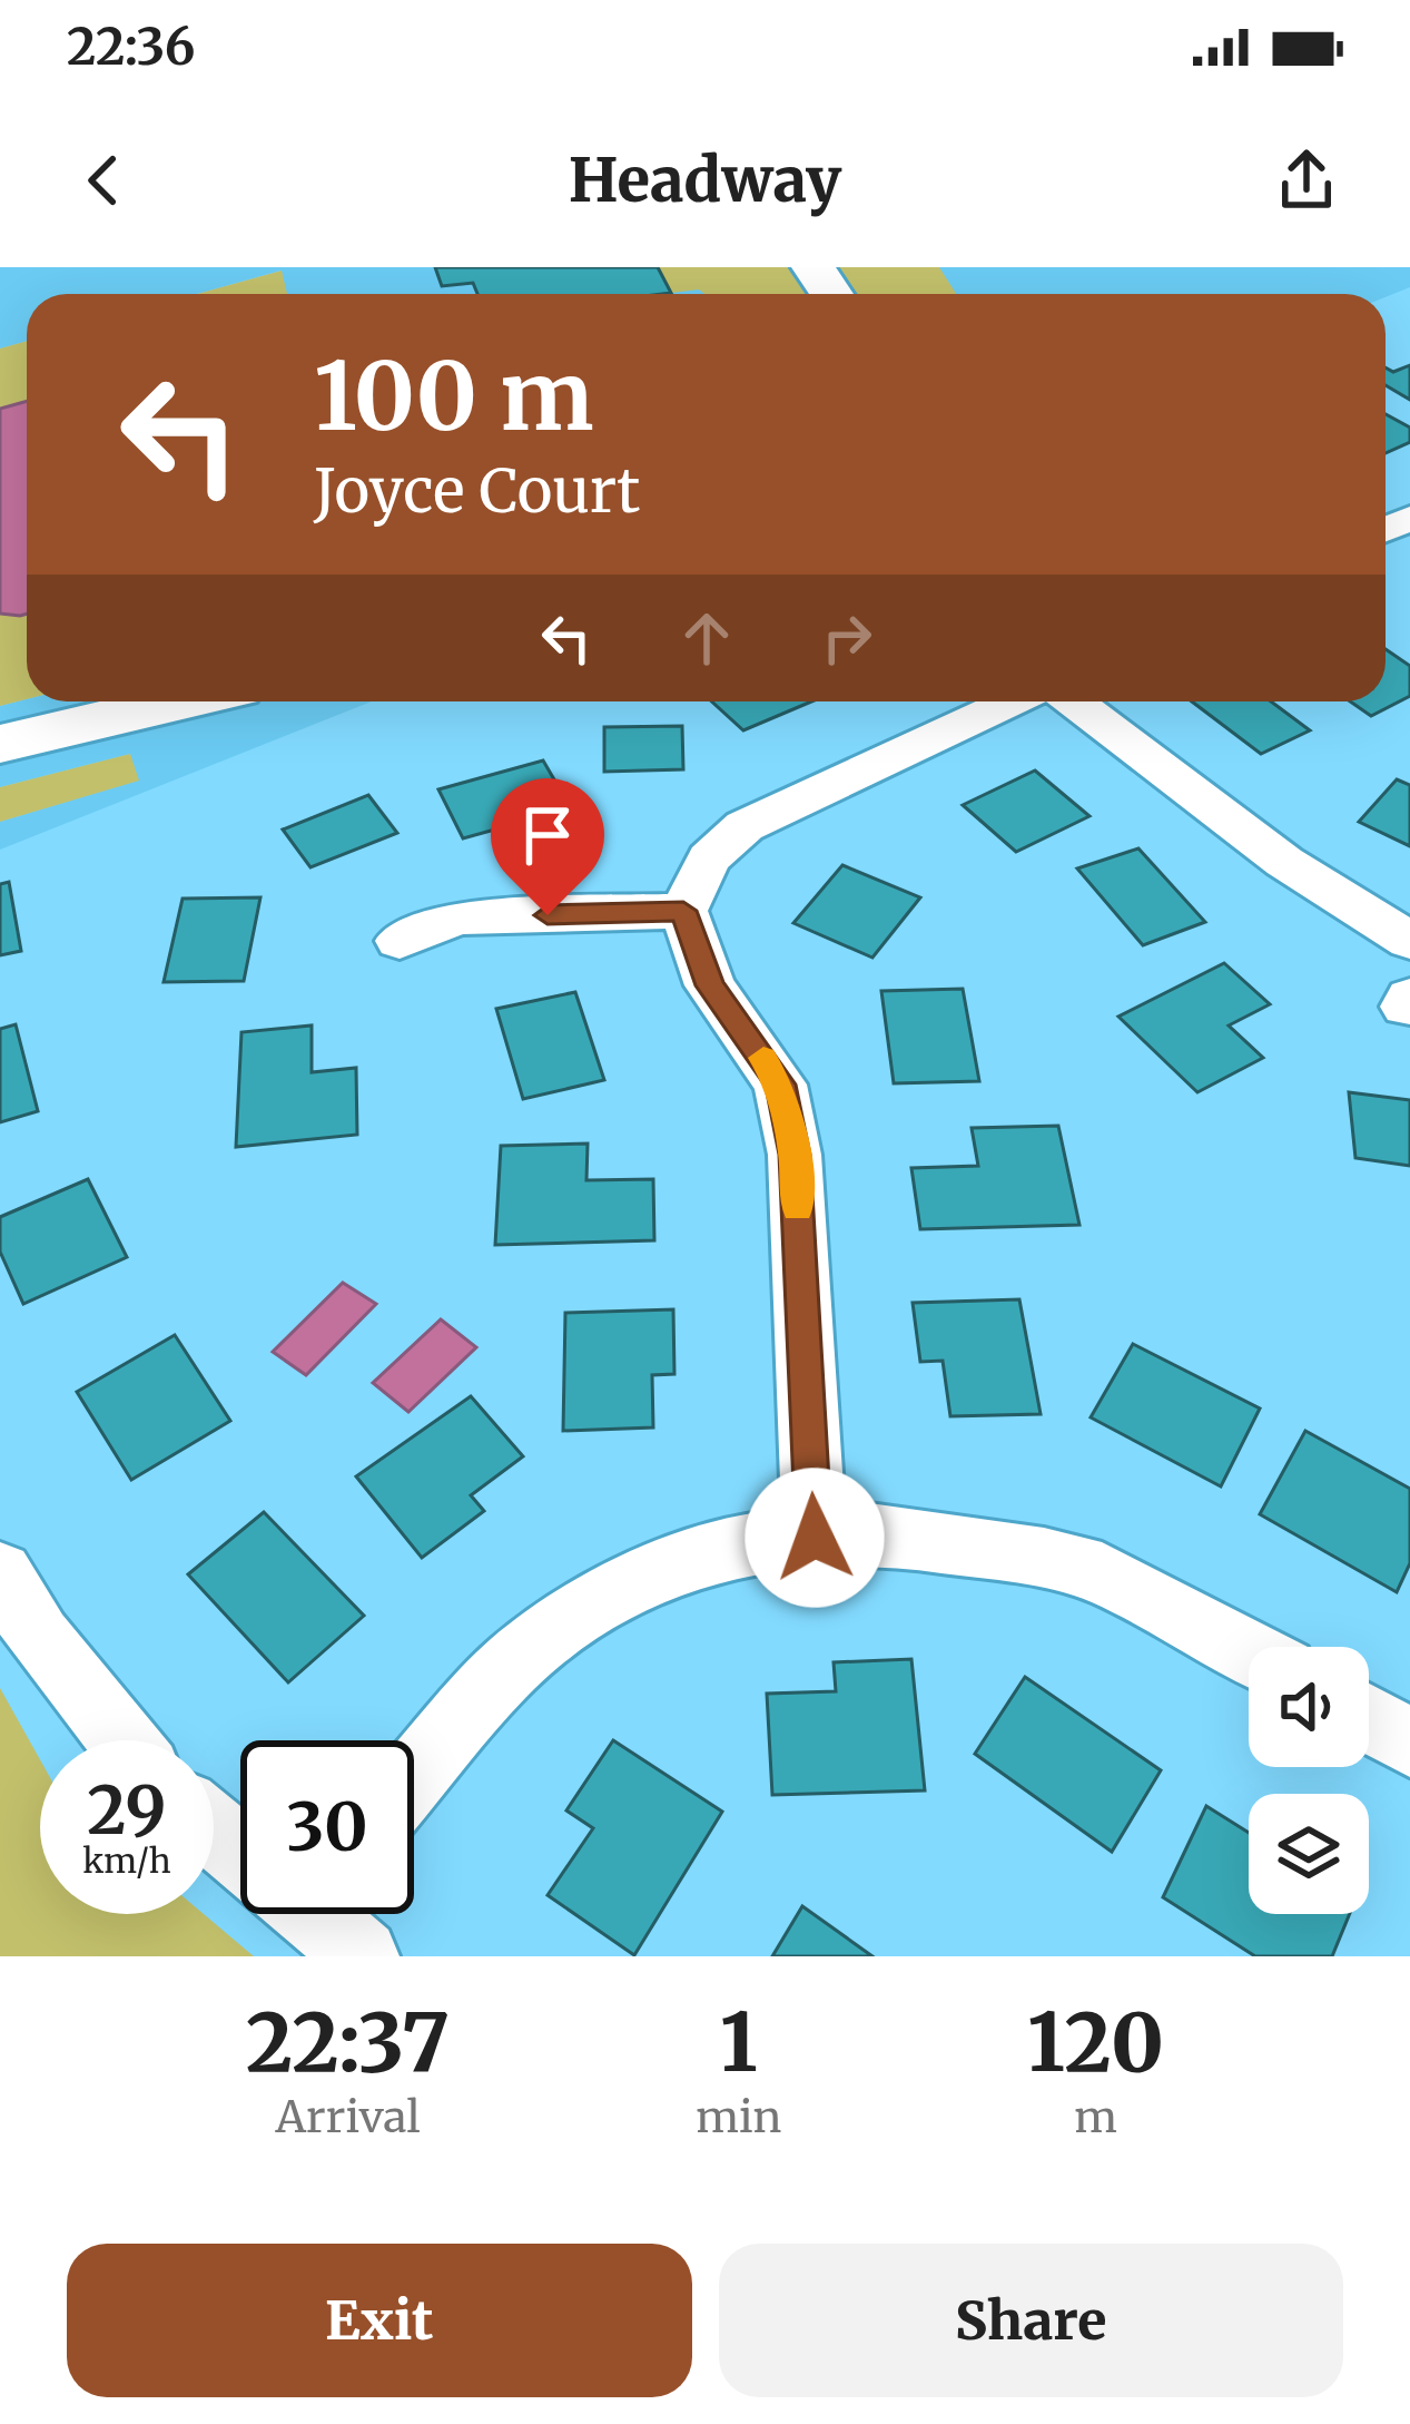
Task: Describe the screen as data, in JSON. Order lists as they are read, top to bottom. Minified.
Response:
{"page":{"status":"22:36","header":"Headway","turn":["100 m","Joyce Court"],"speed":"29 km/h","limit":"30","eta":["22:37","Arrival","1","min","120","m"],"buttons":["Exit","Share"]}}
